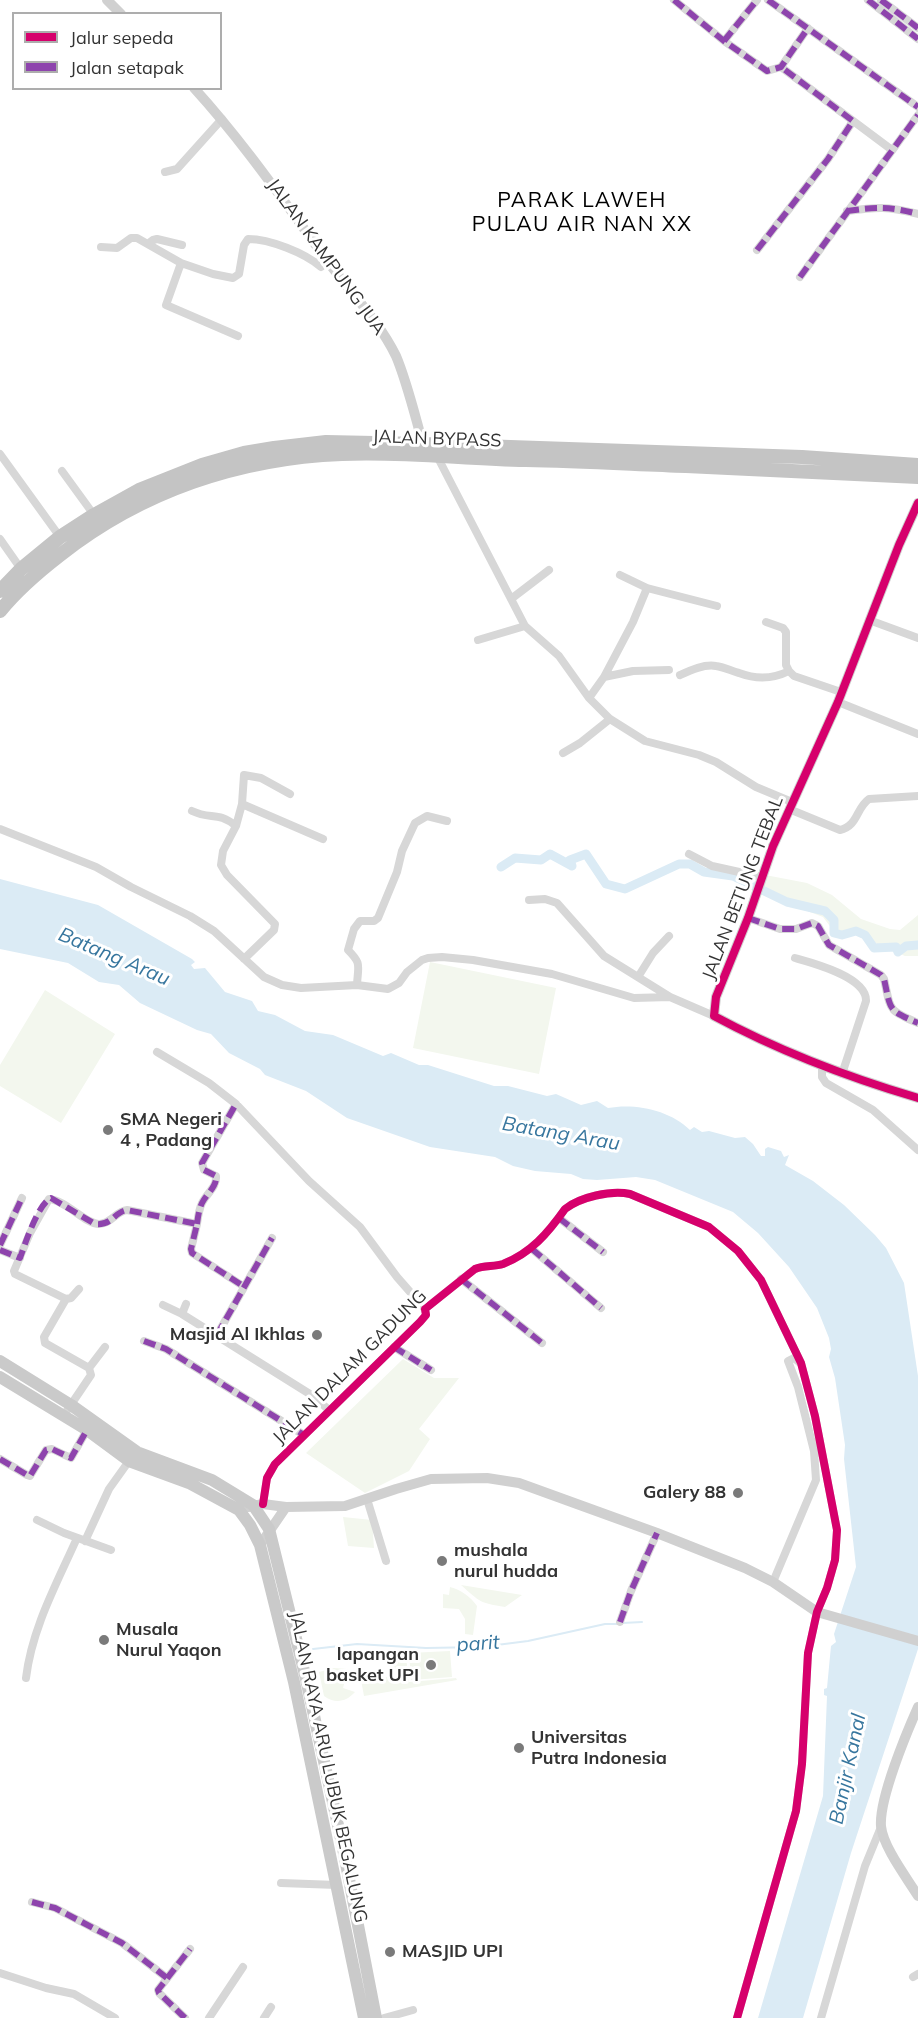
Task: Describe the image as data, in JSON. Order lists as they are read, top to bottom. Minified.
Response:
{"streets":{"highway":["JALAN BYPASS"],"main road":["JALAN RAYA ARU LUBUK BEGALUNG"],"street":["JALAN KAMPUNG JUA","JALAN BETUNG TEBAL","JALAN DALAM GADUNG"]},"crossings":[["JALAN KAMPUNG JUA","JALAN BYPASS"],["JALAN DALAM GADUNG","JALAN RAYA ARU LUBUK BEGALUNG"]],"districts":["PARAK LAWEH PULAU AIR NAN XX"],"water":["Batang Arau","parit","Banjir Kanal"],"places":["SMA Negeri 4 , Padang","Masjid Al Ikhlas","Galery 88","mushala nurul hudda","Musala Nurul Yaqon","lapangan basket UPI","Universitas Putra Indonesia","MASJID UPI"],"legend":["Jalur sepeda","Jalan setapak"]}
